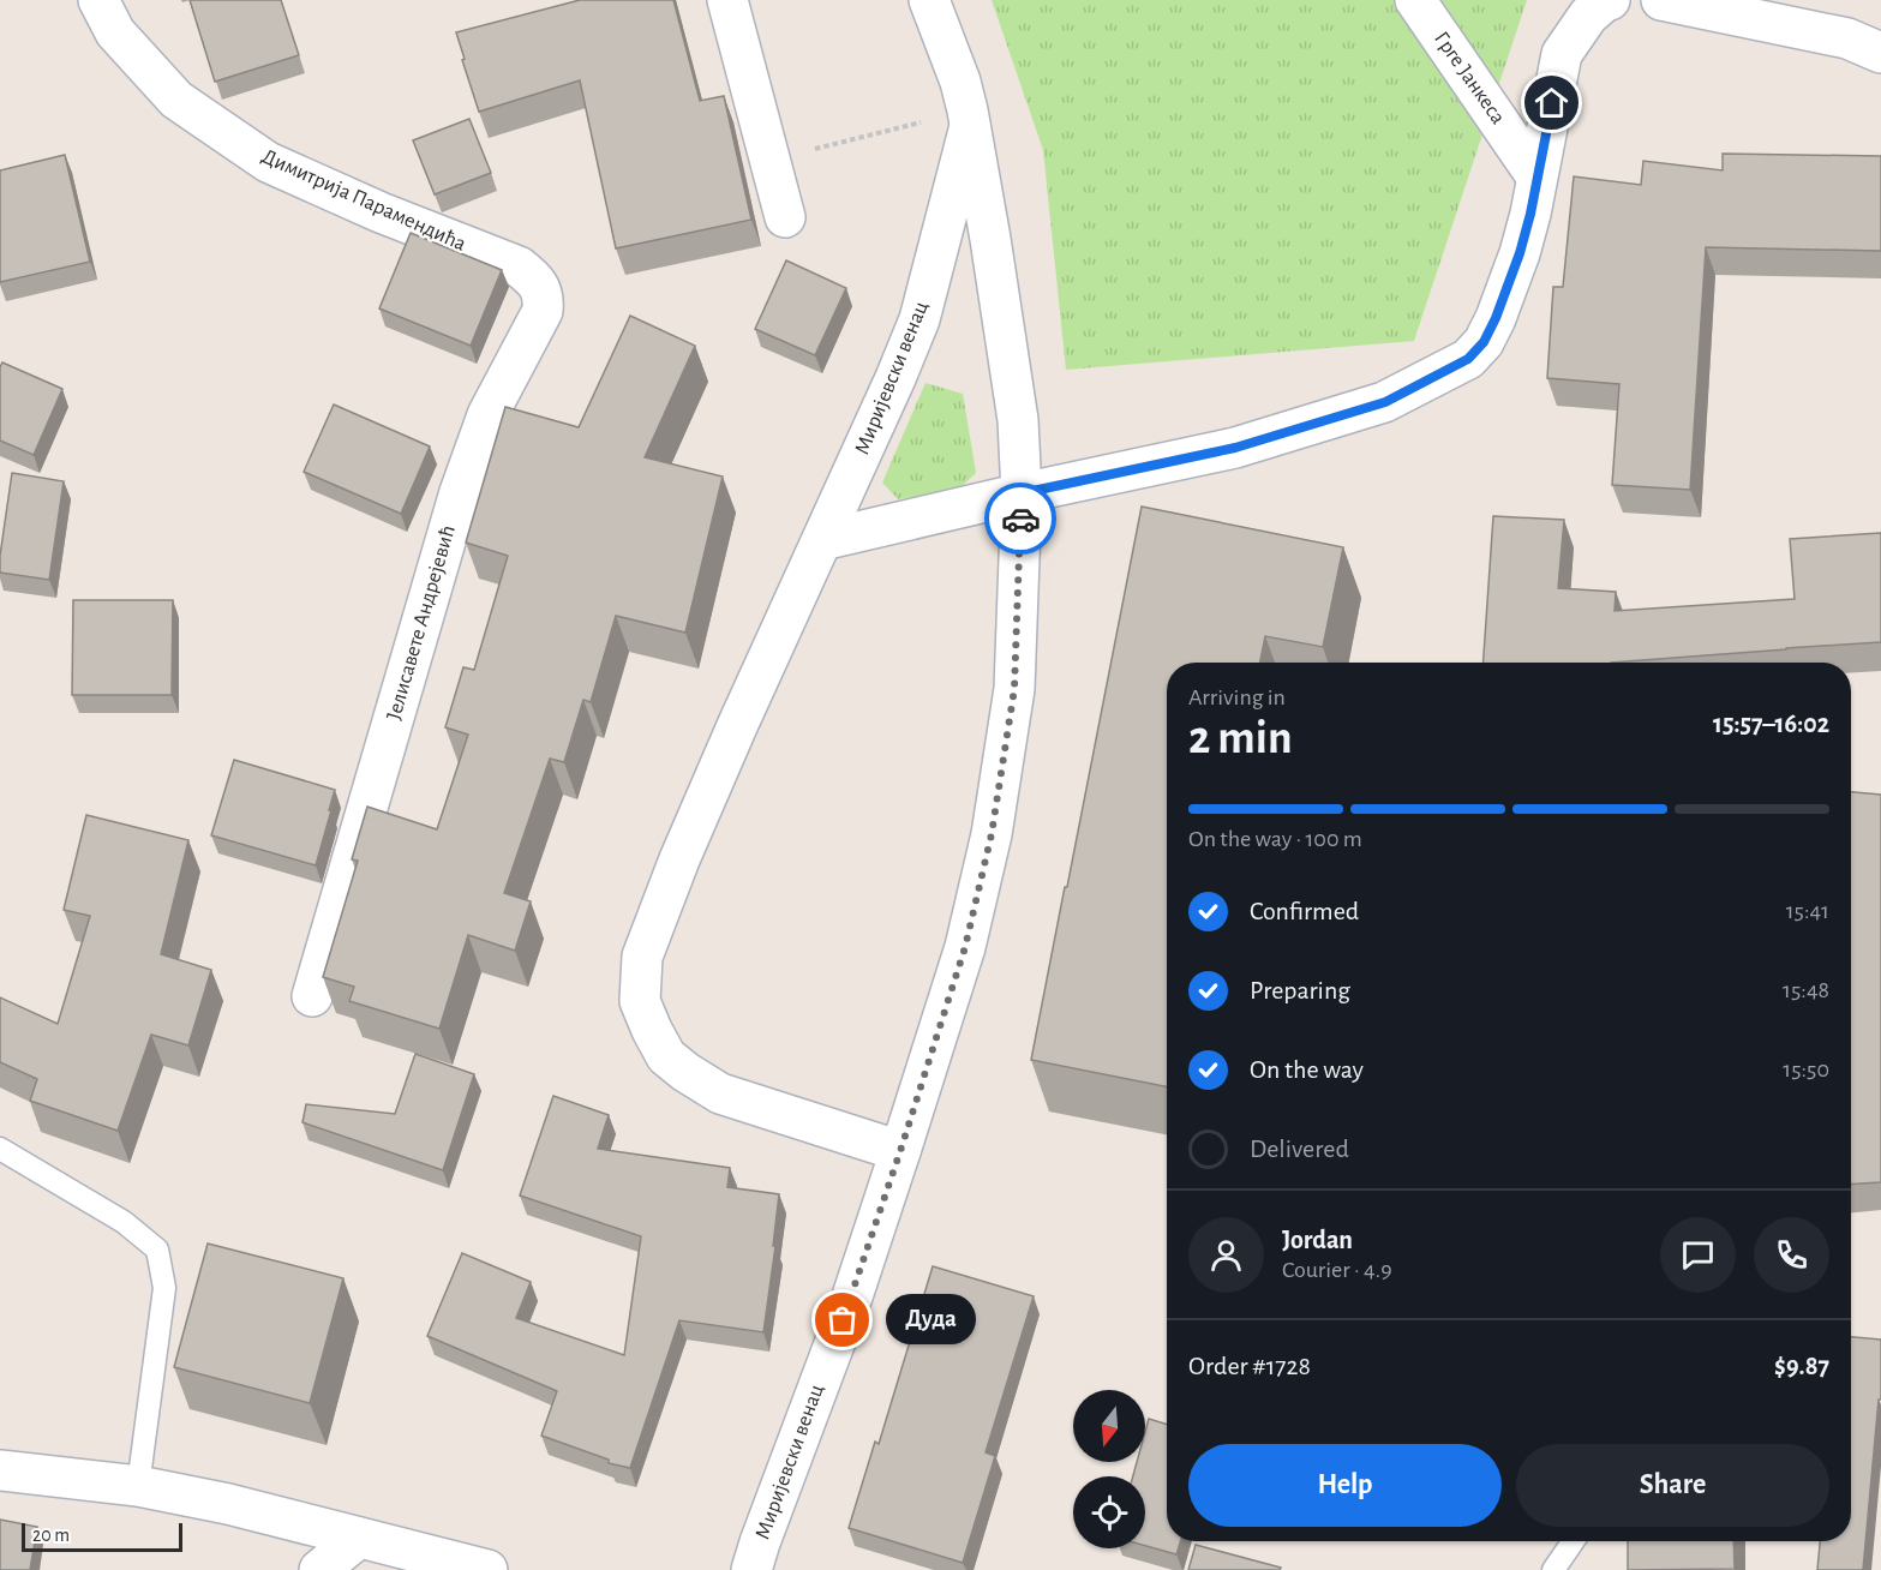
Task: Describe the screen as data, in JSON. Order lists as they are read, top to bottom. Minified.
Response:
{"streets":{"street":["Грге Јанкеса","Димитрија Парамендића","Миријевски венац","Јелисавете Андрејевић"]},"crossings":[["Димитрија Парамендића","Јелисавете Андрејевић"]],"places":["Дуда"],"scale_bar":"20 m","north":"bottom","page":{"heading":["2 min","Arriving in","15:57–16:02"],"panel":["Jordan","Courier · 4.9","Order #1728","$9.87"],"bar":"On the way · 100 m","list":[["Confirmed","15:41"],["Preparing","15:48"],["On the way","15:50"],"Delivered"],"bubble":"Дуда","buttons":["Help","Share"],"scale":"20 m"}}
